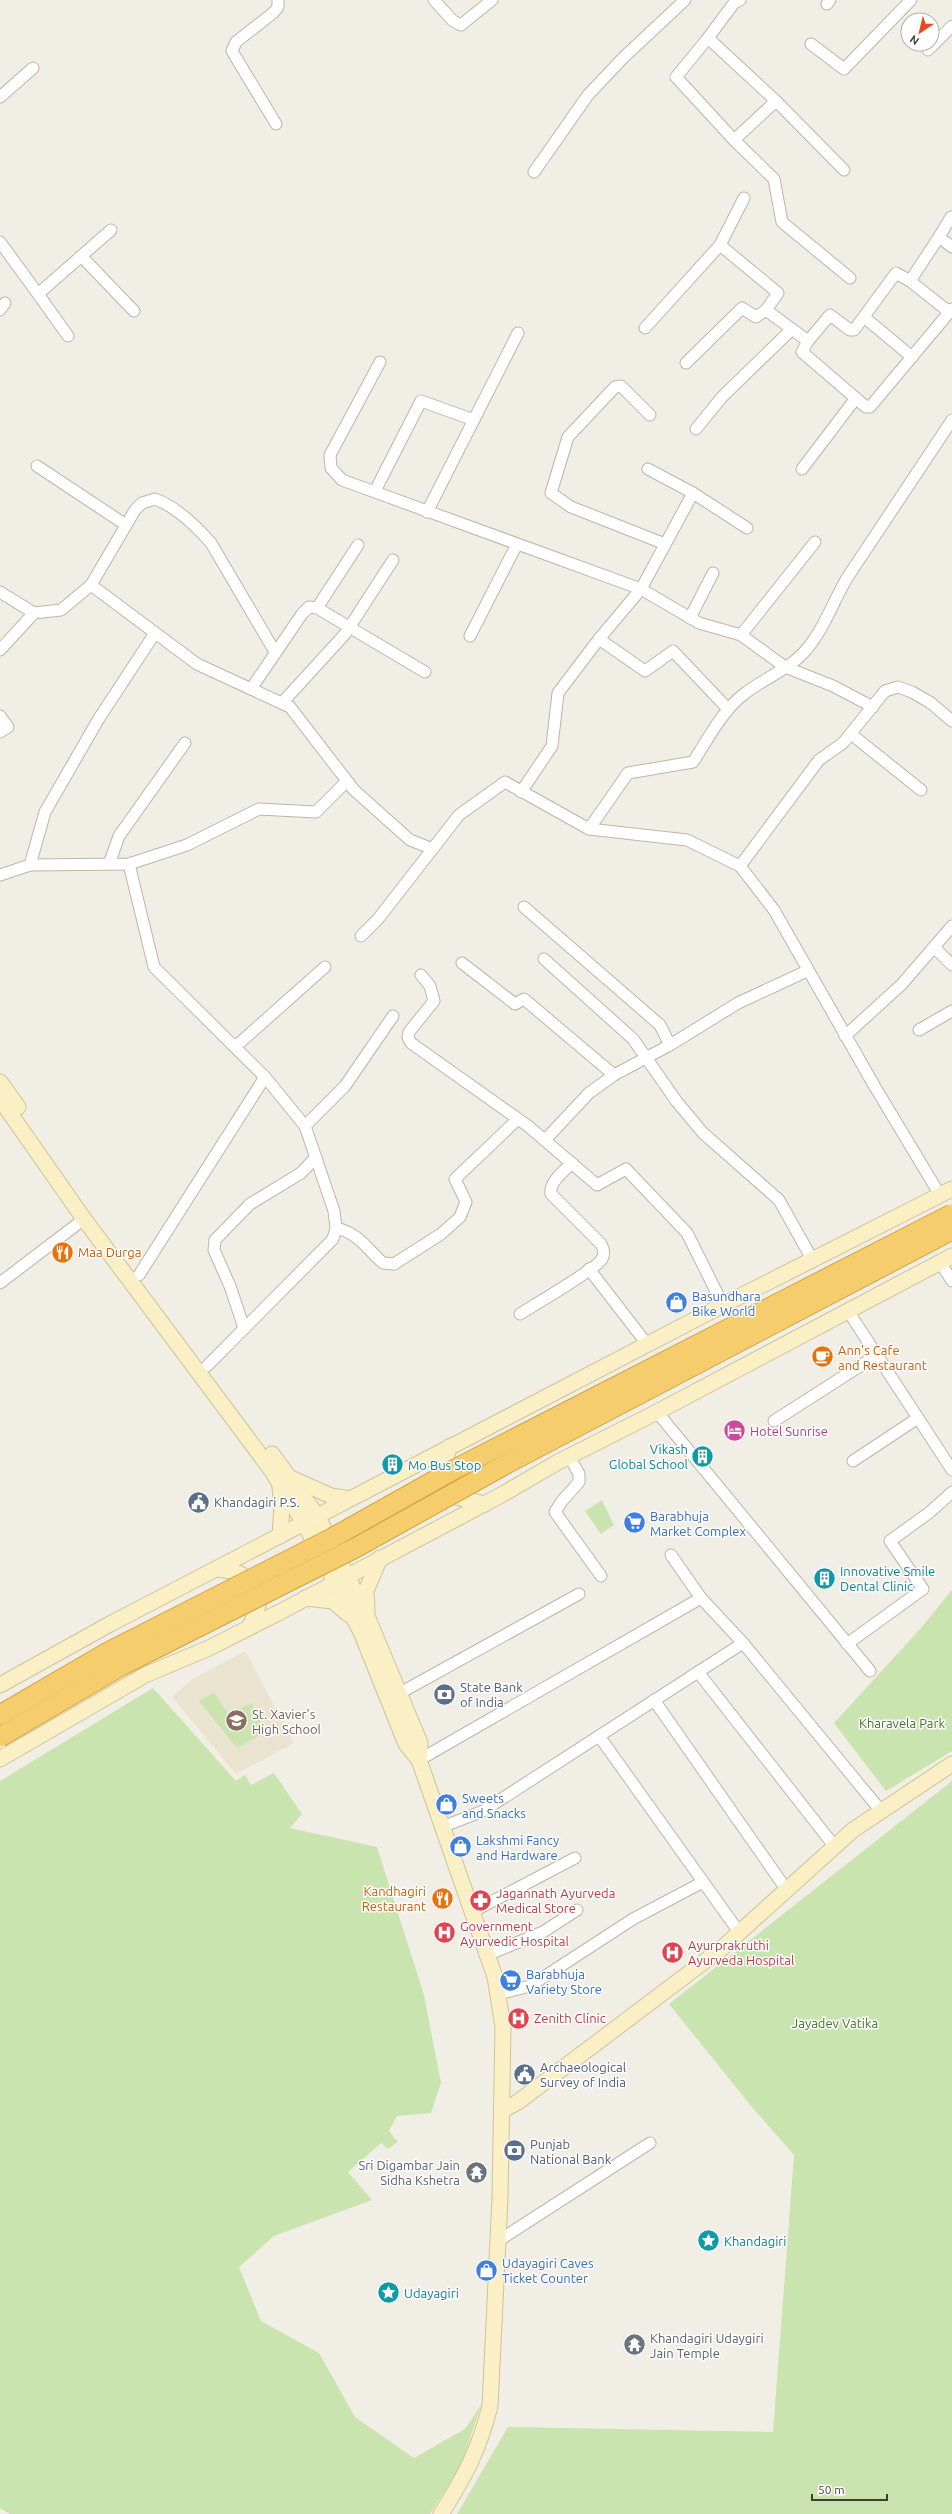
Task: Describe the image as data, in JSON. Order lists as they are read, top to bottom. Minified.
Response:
{"parks":["Kharavela Park","Jayadev Vatika"],"places":{"restaurant":["Maa Durga","Kandhagiri Restaurant"],"shop":["Basundhara Bike World","Sweets and Snacks","Lakshmi Fancy and Hardware","Udayagiri Caves Ticket Counter"],"cafe":["Ann's Cafe and Restaurant"],"hotel":["Hotel Sunrise"],"building":["Vikash Global School","Mo Bus Stop","Innovative Smile Dental Clinic"],"public building":["Khandagiri P.S.","Archaeological Survey of India"],"supermarket":["Barabhuja Market Complex","Barabhuja Variety Store"],"bank":["State Bank of India","Punjab National Bank"],"school or university":["St. Xavier's High School"],"pharmacy":["Jagannath Ayurveda Medical Store"],"hospital":["Government Ayurvedic Hospital","Ayurprakruthi Ayurveda Hospital","Zenith Clinic"],"temple":["Sri Digambar Jain Sidha Kshetra","Khandagiri Udaygiri Jain Temple"],"place":["Khandagiri","Udayagiri"]},"scale_bar":"50 m","north":"bottom left"}
